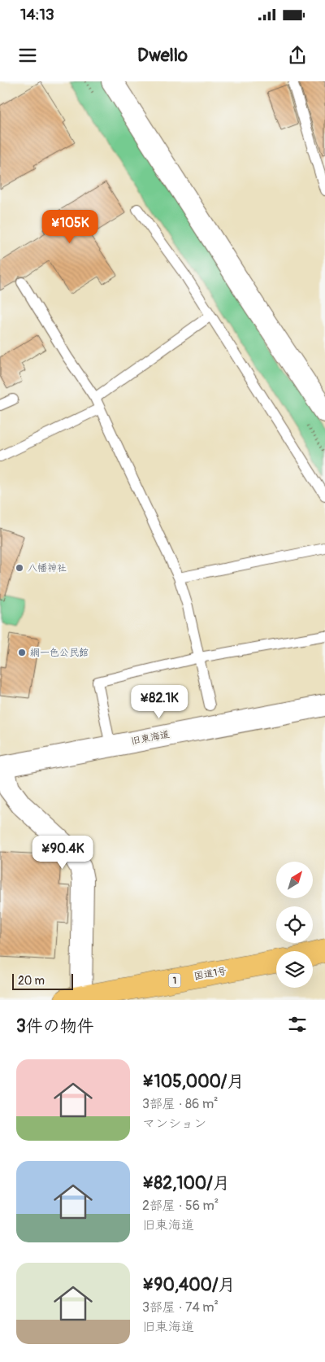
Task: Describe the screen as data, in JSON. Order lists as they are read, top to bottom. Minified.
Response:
{"streets":{"highway":["国道1号","1"],"street":["旧東海道"]},"places":["八幡神社","網一色公民館"],"scale_bar":"20 m","north":"top right","page":{"status":"14:13","header":"Dwello","price":["¥105K","¥82.1K","¥90.4K"],"scale":"20 m","heading":"3件の物件","list":[{"name":"¥105,000/月","note":"3部屋 · 86 m² · マンション"},{"name":"¥82,100/月","note":"2部屋 · 56 m² · 旧東海道"},{"name":"¥90,400/月","note":"3部屋 · 74 m² · 旧東海道"}]}}
